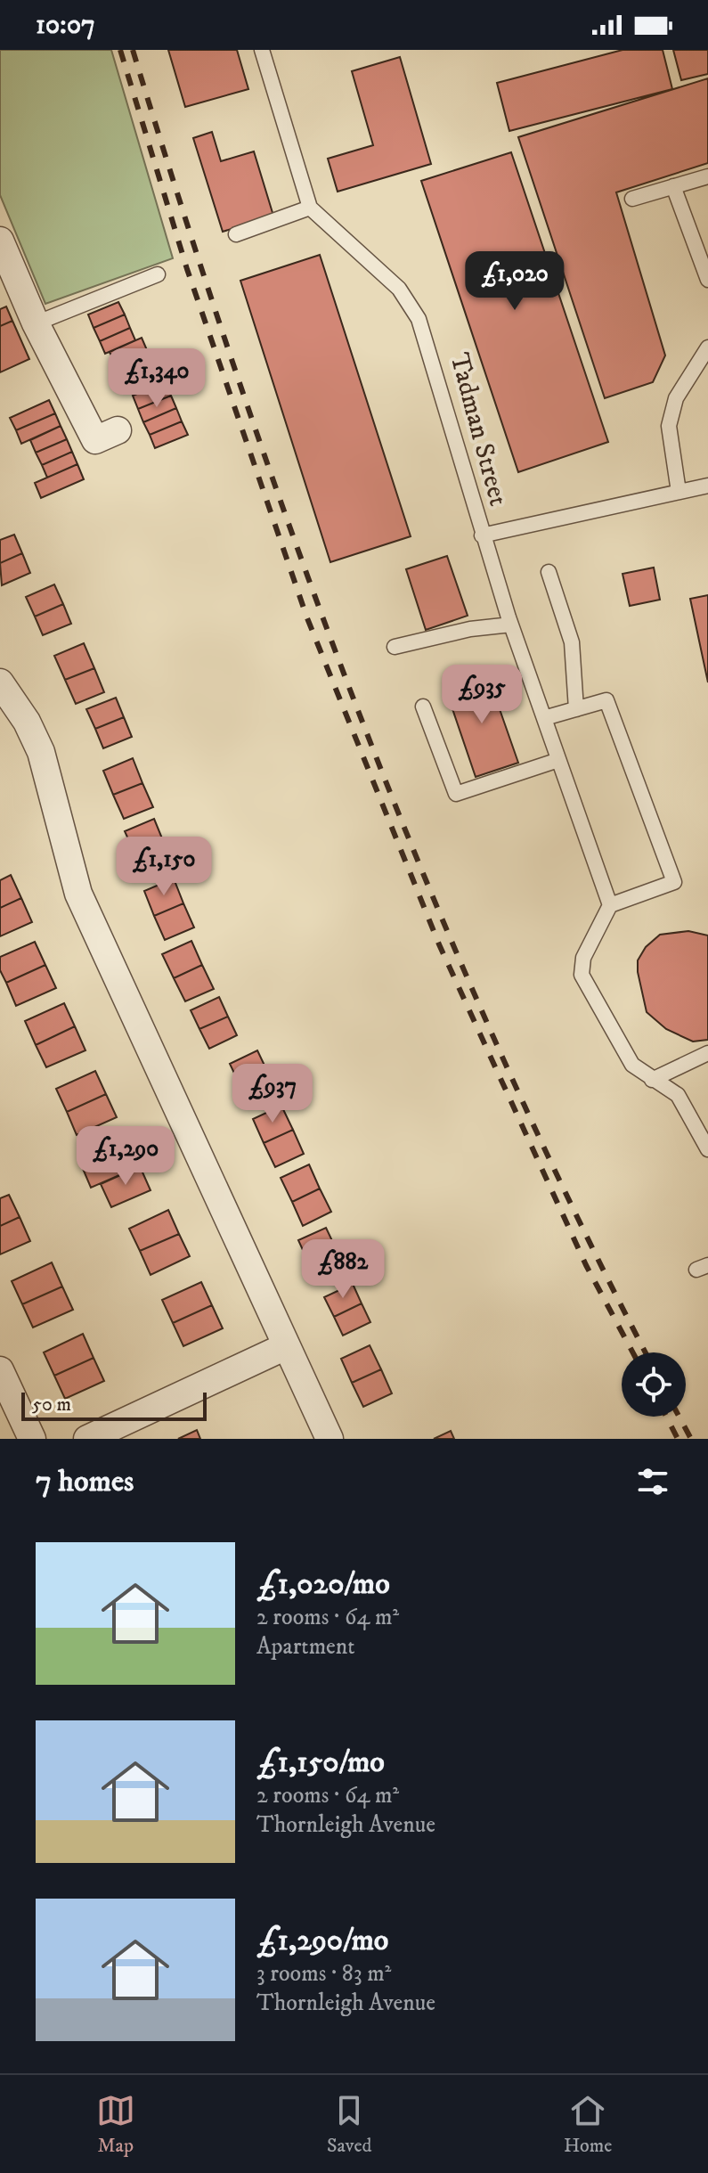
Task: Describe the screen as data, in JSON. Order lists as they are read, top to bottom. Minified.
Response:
{"streets":{"lane":["Tadman Street"]},"scale_bar":"50 m","page":{"status":"10:07","price":["£1,020","£1,340","£935","£1,150","£937","£1,290","£882"],"scale":"50 m","heading":"7 homes","list":[{"name":"£1,020/mo","note":"2 rooms · 64 m² · Apartment"},{"name":"£1,150/mo","note":"2 rooms · 64 m² · Thornleigh Avenue"},{"name":"£1,290/mo","note":"3 rooms · 83 m² · Thornleigh Avenue"}],"tabs":["Map","Saved","Home"]}}
